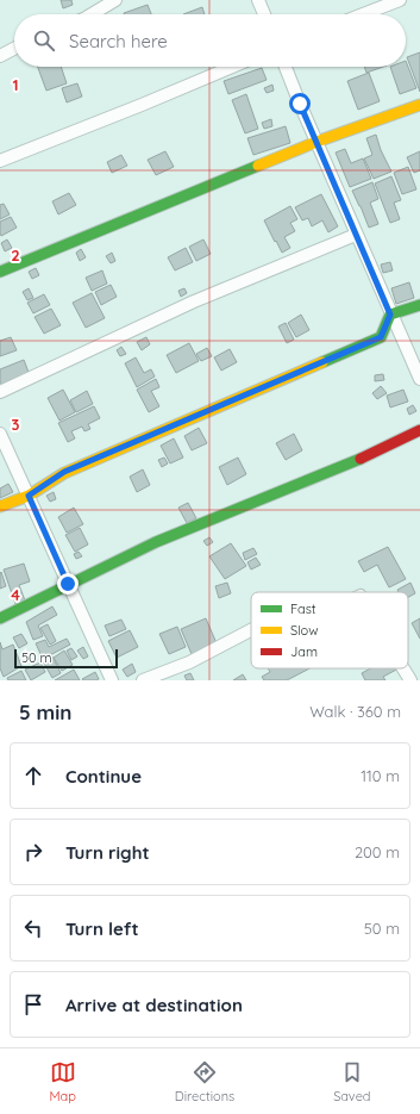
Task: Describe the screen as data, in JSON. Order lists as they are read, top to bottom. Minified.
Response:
{"legend":["Fast","Slow","Jam"],"scale_bar":"50 m","page":{"search":"Search here","scale":"50 m","heading":["5 min","Walk · 360 m"],"list":[["Continue","110 m"],["Turn right","200 m"],["Turn left","50 m"],"Arrive at destination"],"nav":["Map","Directions","Saved"]},"grid":{"rows":["1","2","3","4"]}}
